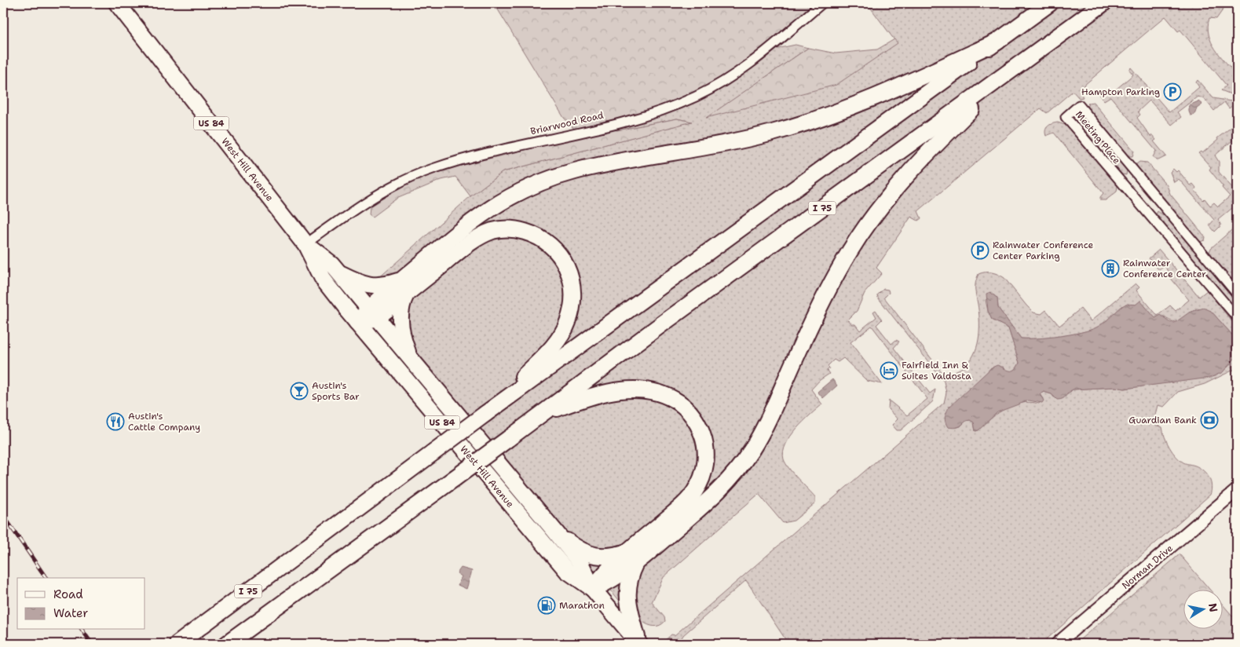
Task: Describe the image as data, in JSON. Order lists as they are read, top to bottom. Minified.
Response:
{"streets":{"highway":["US 84","West Hill Avenue","I 75"],"street":["Briarwood Road","Meeting Place","Norman Drive"]},"crossings":[["Briarwood Road","West Hill Avenue"]],"places":{"parking":["Hampton Parking","Rainwater Conference Center Parking"],"building":["Rainwater Conference Center"],"hotel":["Fairfield Inn & Suites Valdosta"],"bar":["Austin's Sports Bar"],"bank":["Guardian Bank"],"restaurant":["Austin's Cattle Company"],"fuel station":["Marathon"]},"legend":["Road","Water"],"north":"right"}
